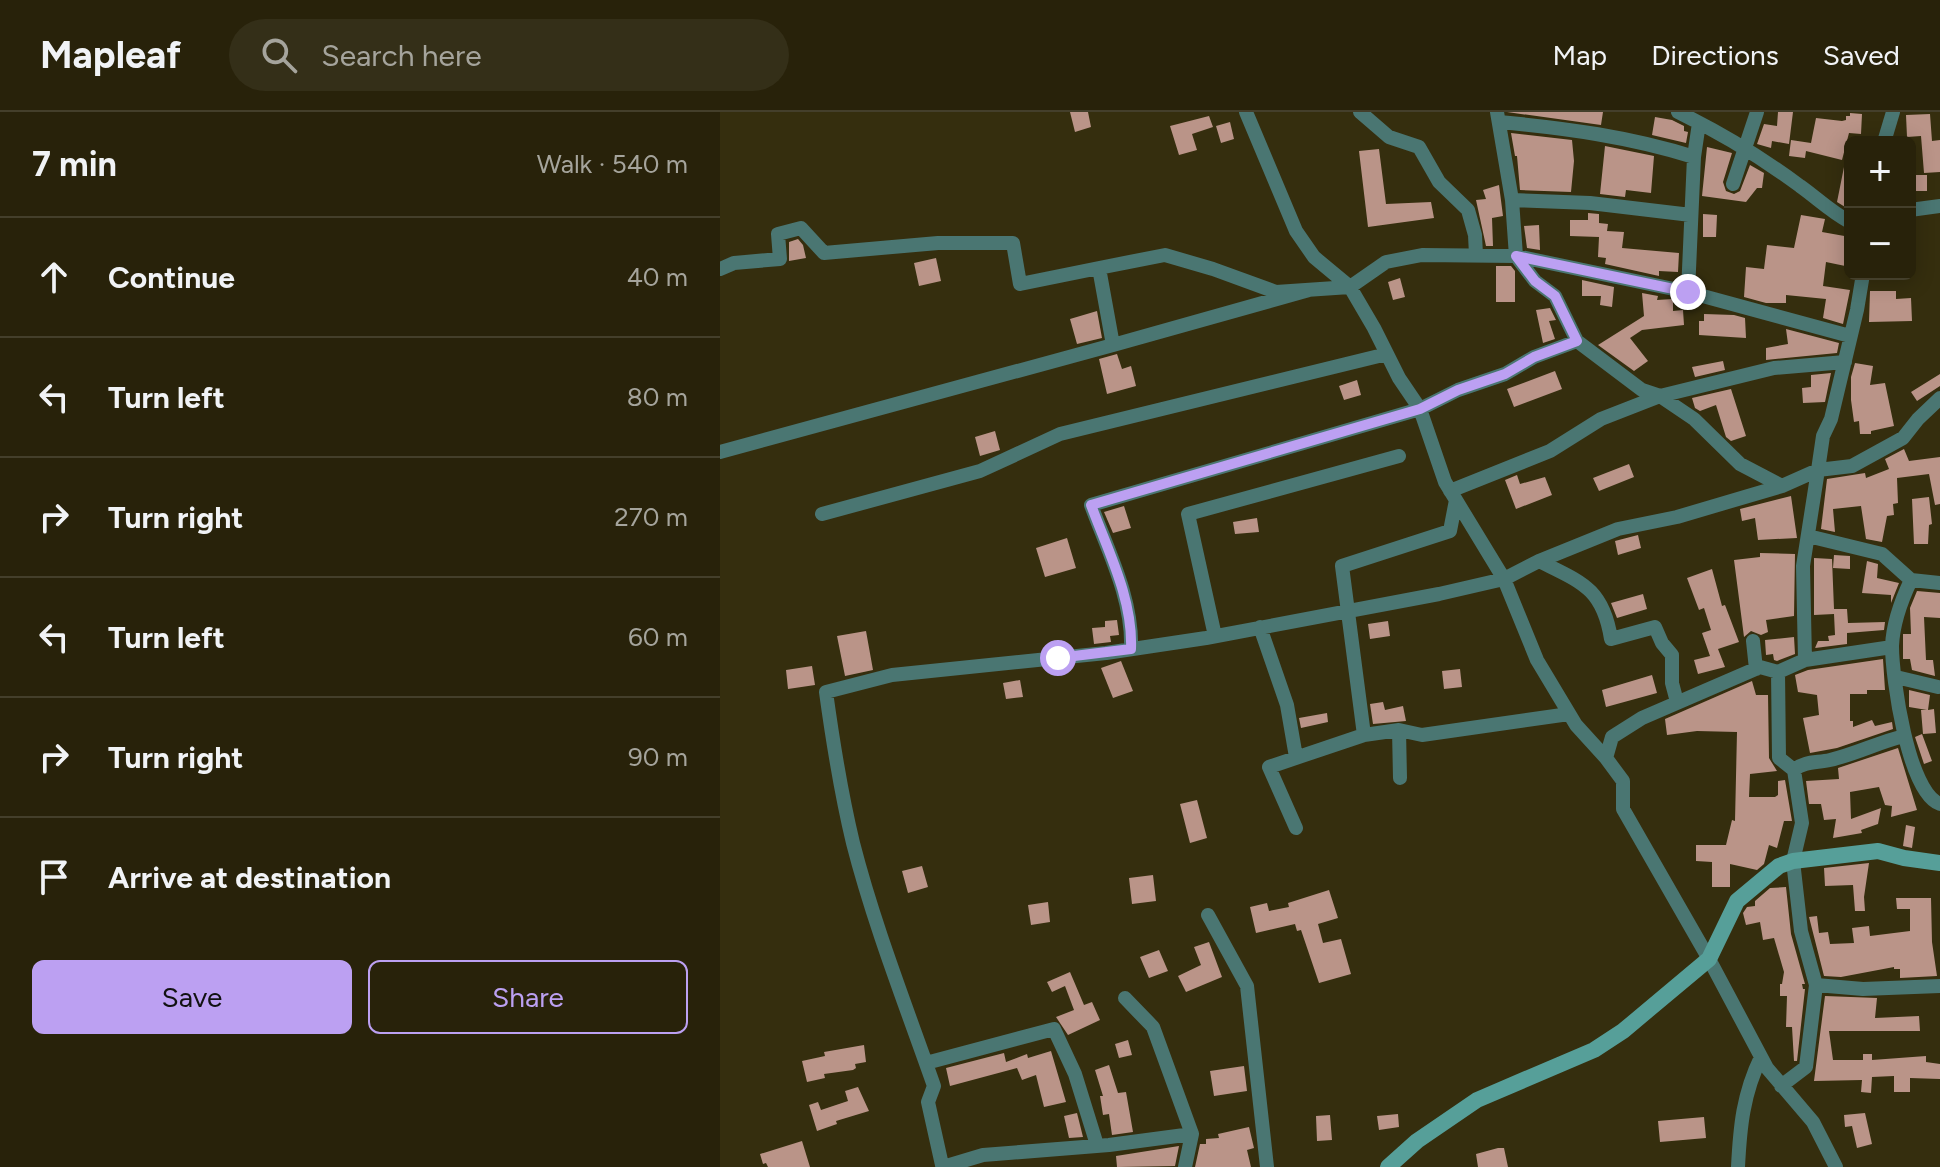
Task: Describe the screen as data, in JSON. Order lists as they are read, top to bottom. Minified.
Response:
{"page":{"header":"Mapleaf","search":"Search here","nav":["Map","Directions","Saved"],"heading":["7 min","Walk · 540 m"],"map_buttons":["+","−"],"list":[["Continue","40 m"],["Turn left","80 m"],["Turn right","270 m"],["Turn left","60 m"],["Turn right","90 m"],"Arrive at destination"],"buttons":["Save","Share"]}}
